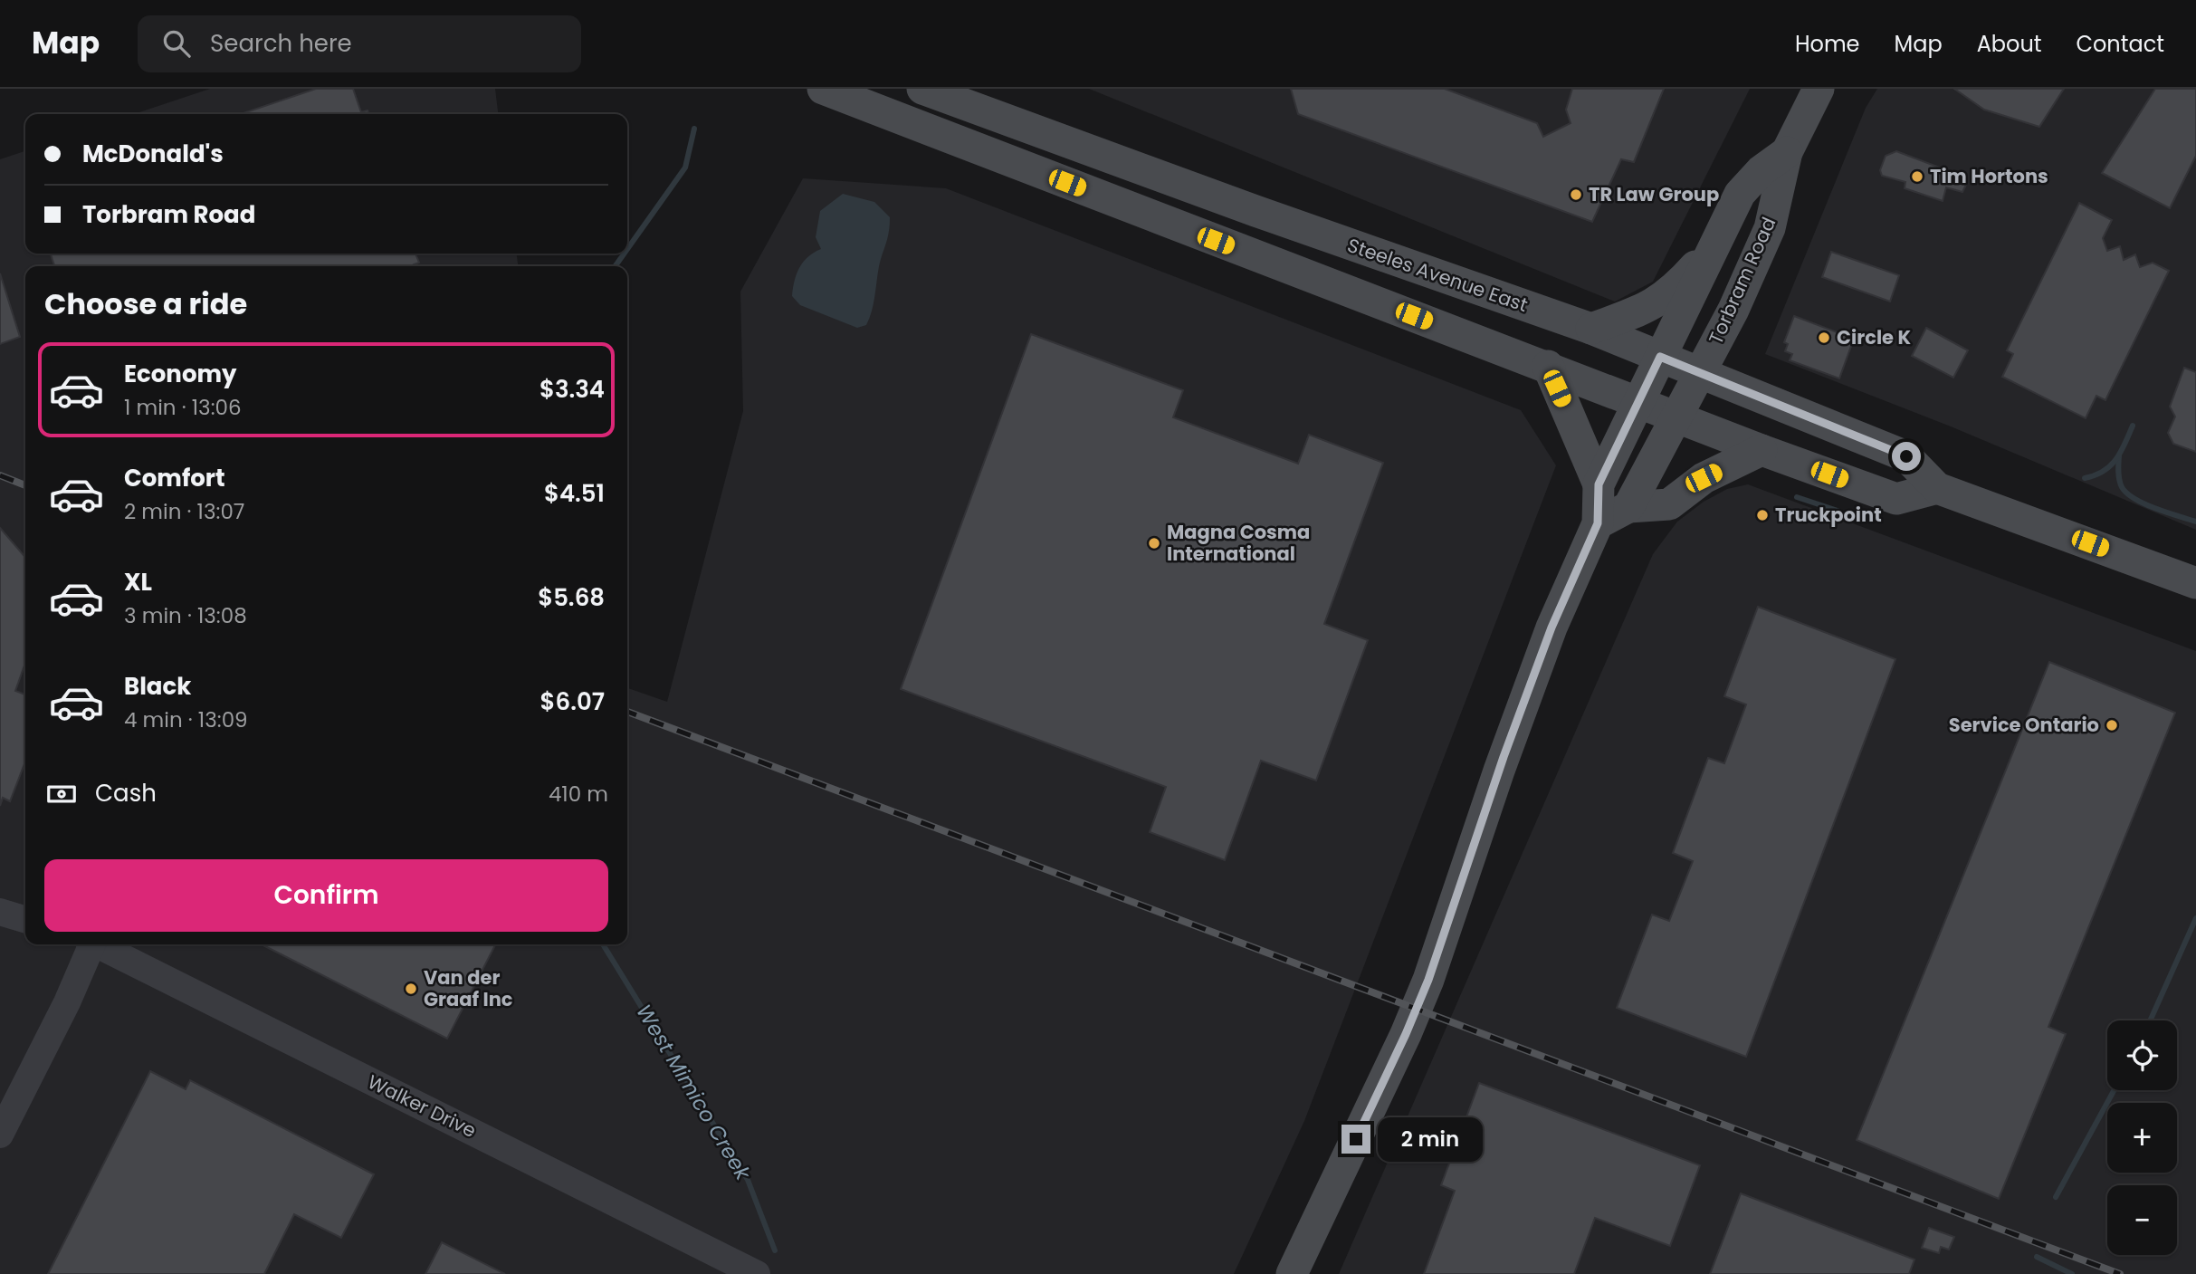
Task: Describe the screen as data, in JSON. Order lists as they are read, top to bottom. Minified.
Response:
{"streets":{"main road":["Steeles Avenue East","Torbram Road"],"street":["Walker Drive"]},"crossings":[["Steeles Avenue East","Torbram Road"]],"water":["West Mimico Creek"],"places":["Tim Hortons","TR Law Group","Circle K","Truckpoint","Magna Cosma International","Service Ontario","Van der Graaf Inc"],"page":{"header":"Map","search":"Search here","nav":["Home","Map","About","Contact"],"banner":["McDonald's","Torbram Road"],"heading":"Choose a ride","list":[{"name":"Economy","note":"1 min · 13:06","value":"$3.34"},{"name":"Comfort","note":"2 min · 13:07","value":"$4.51"},{"name":"XL","note":"3 min · 13:08","value":"$5.68"},{"name":"Black","note":"4 min · 13:09","value":"$6.07"}],"pay":["Cash","410 m"],"buttons":"Confirm","map_buttons":["+","−"],"bubble":"2 min"}}
